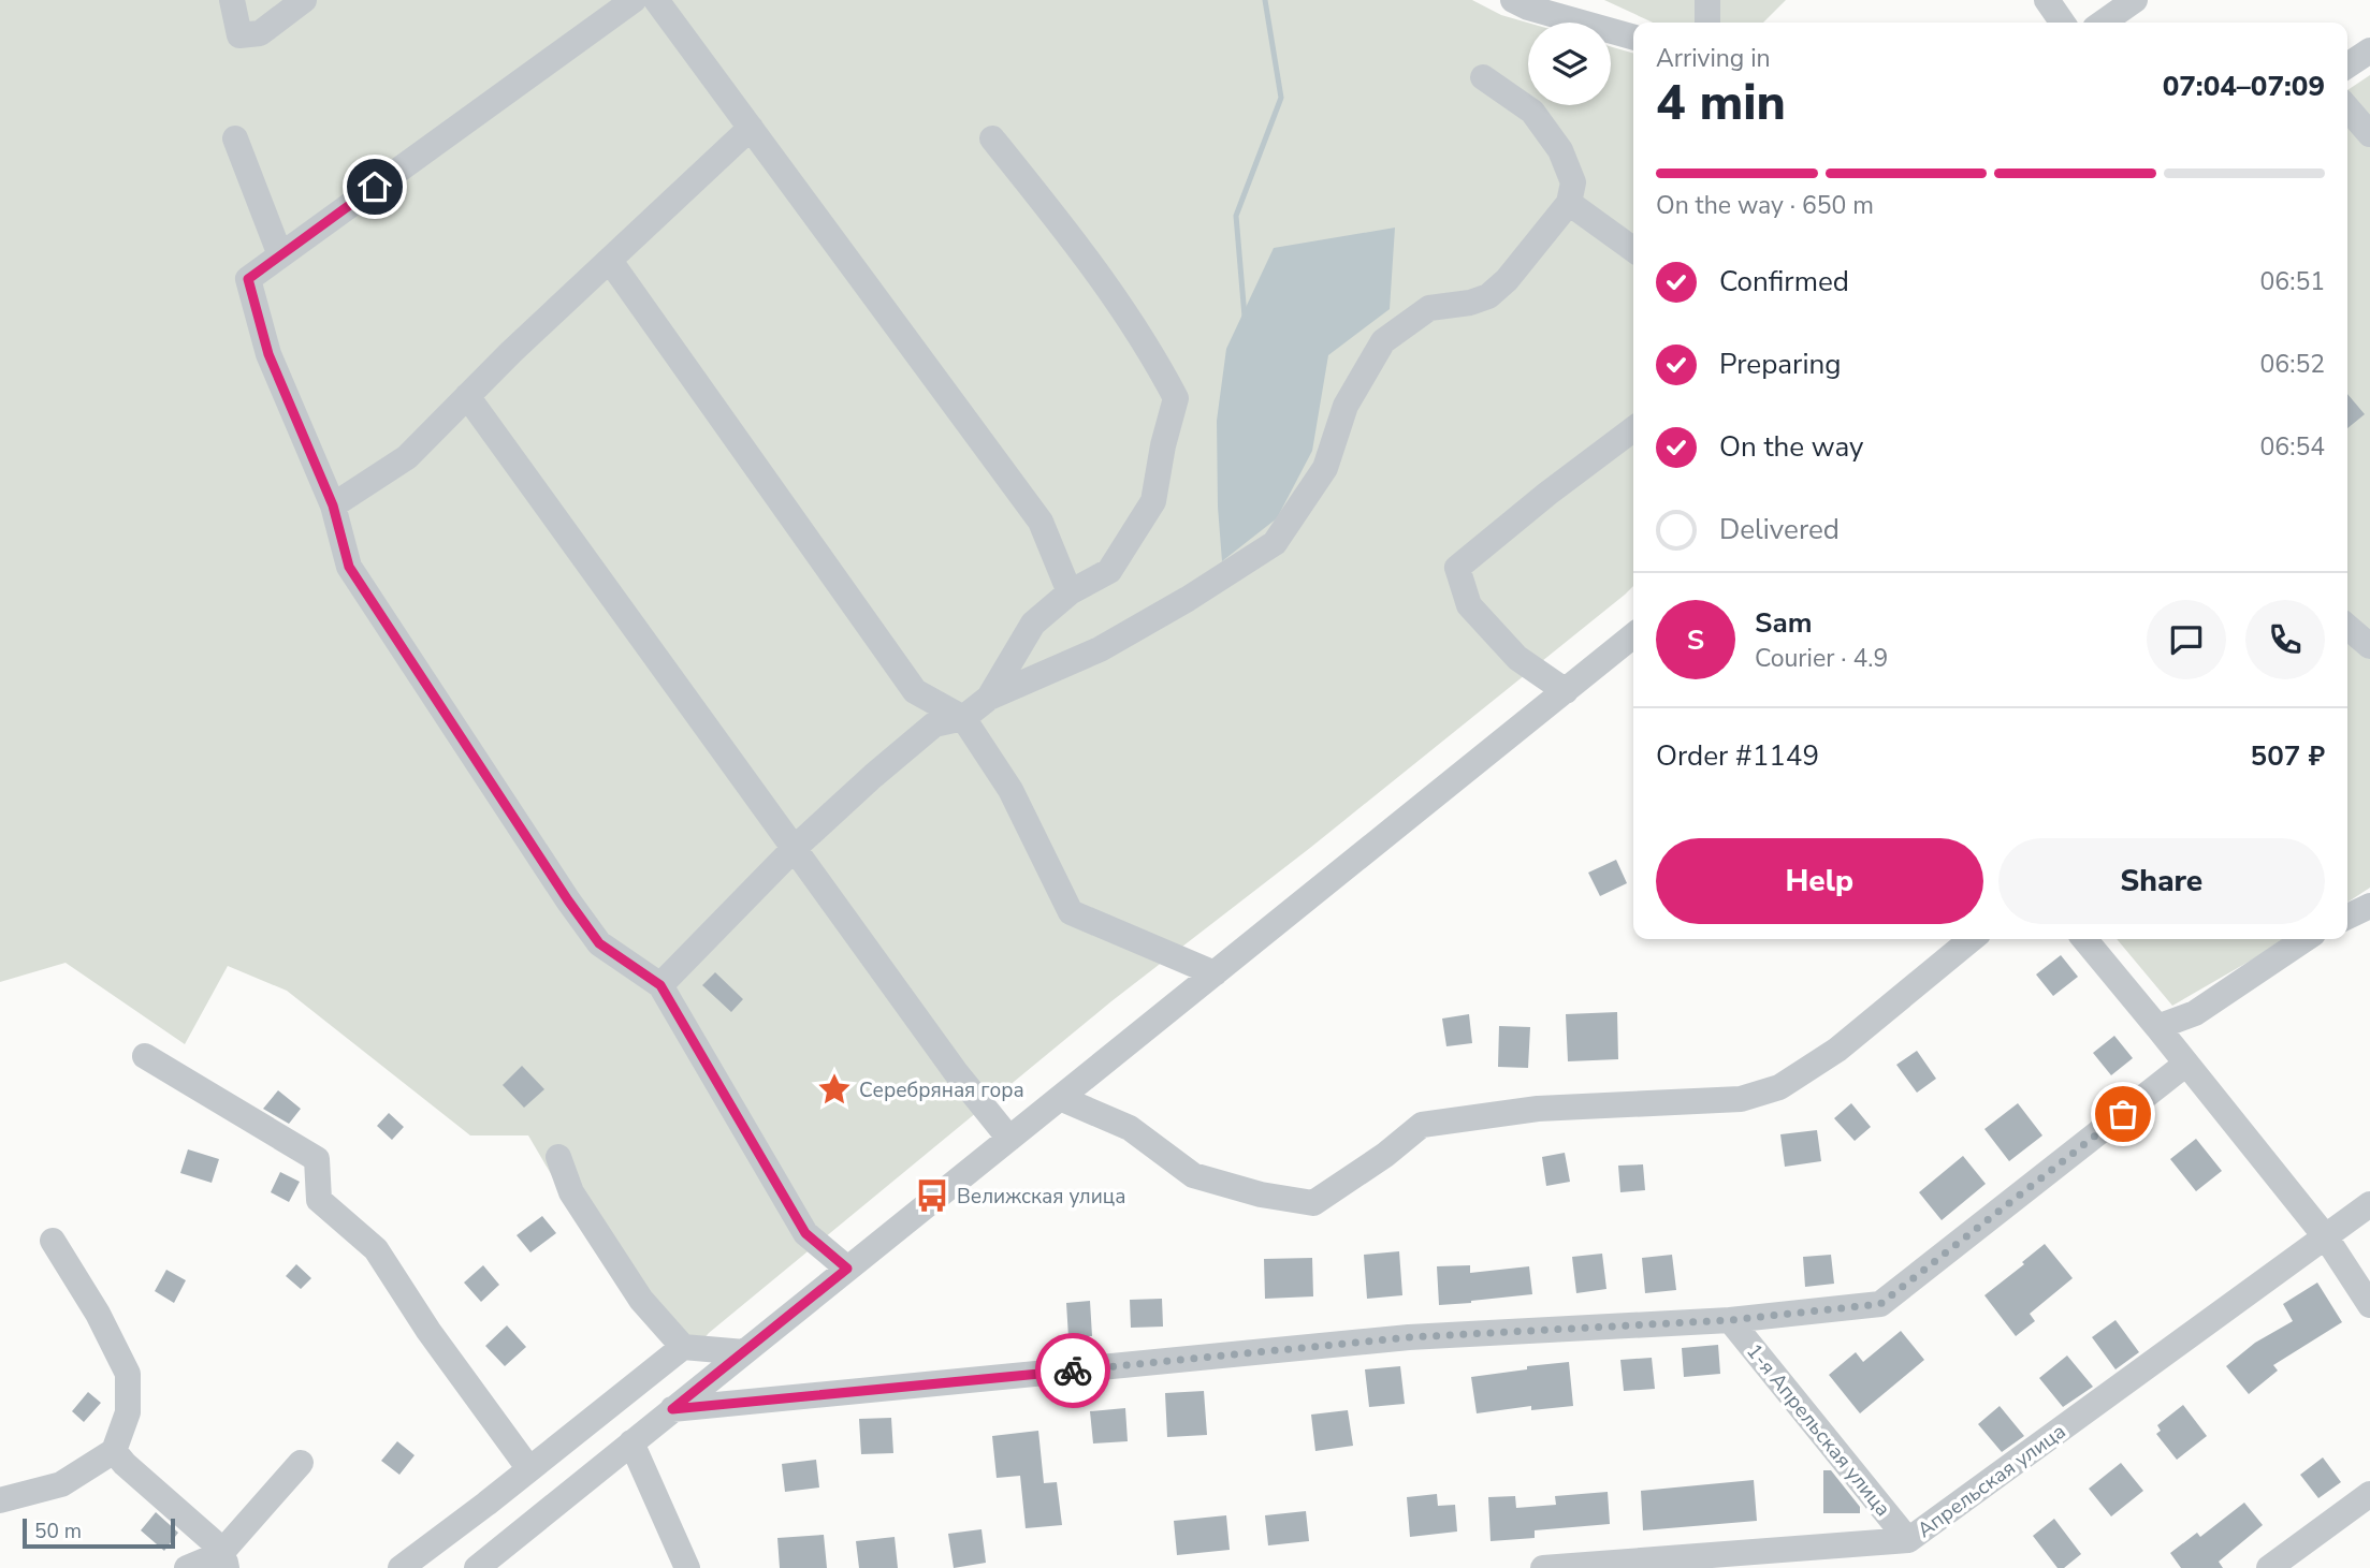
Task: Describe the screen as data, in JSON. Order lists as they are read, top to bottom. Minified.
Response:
{"streets":{"street":["1-я Апрельская улица","Апрельская улица"]},"crossings":[["1-я Апрельская улица","Апрельская улица"]],"places":{"place":["Серебряная гора"],"bus stop":["Велижская улица"]},"scale_bar":"50 m","page":{"heading":["4 min","Arriving in","07:04–07:09"],"panel":["Sam","Courier · 4.9","Order #1149","507 ₽"],"bar":"On the way · 650 m","list":[["Confirmed","06:51"],["Preparing","06:52"],["On the way","06:54"],"Delivered"],"round":"S","buttons":["Help","Share"],"scale":"50 m"}}
